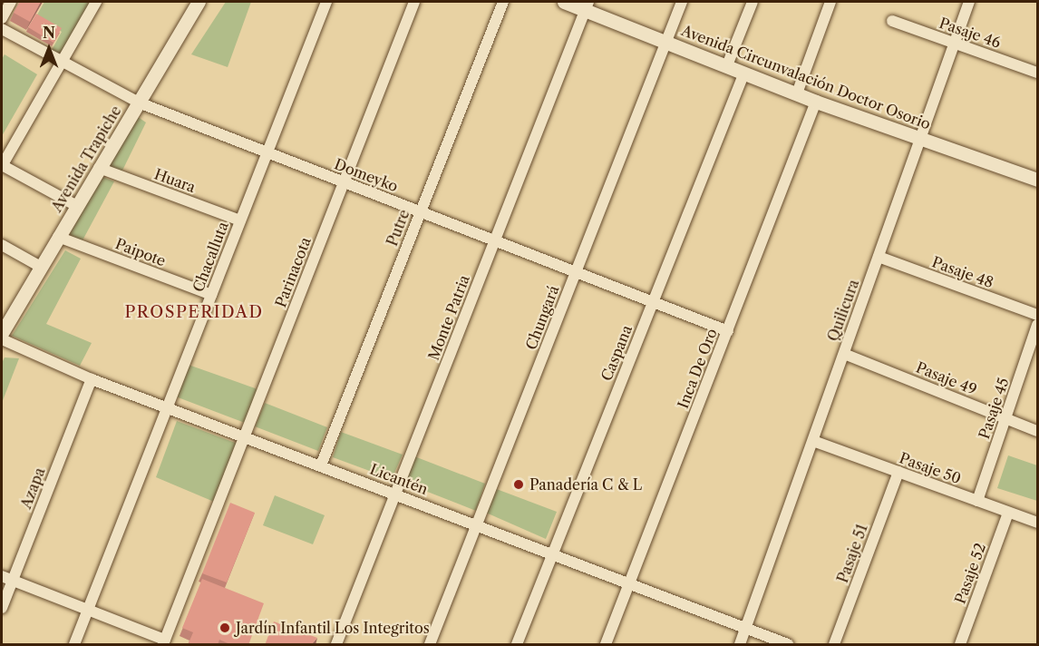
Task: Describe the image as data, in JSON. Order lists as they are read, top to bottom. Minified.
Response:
{"streets":{"street":["Pasaje 46","Avenida Circunvalación Doctor Osorio","Avenida Trapiche","Domeyko","Huara","Putre","Paipote","Chacalluta","Parinacota","Pasaje 48","Quilicura","Monte Patria","Chungará","Caspana","Inca De Oro","Pasaje 49","Pasaje 45","Pasaje 50","Licantén","Azapa","Pasaje 51","Pasaje 52"]},"crossings":[["Pasaje 46","Quilicura"],["Avenida Circunvalación Doctor Osorio","Quilicura"],["Avenida Circunvalación Doctor Osorio","Monte Patria"],["Avenida Circunvalación Doctor Osorio","Chungará"],["Avenida Circunvalación Doctor Osorio","Caspana"],["Avenida Circunvalación Doctor Osorio","Inca De Oro"],["Avenida Trapiche","Domeyko"],["Avenida Trapiche","Huara"],["Avenida Trapiche","Paipote"],["Domeyko","Putre"],["Domeyko","Chacalluta"],["Domeyko","Parinacota"],["Domeyko","Monte Patria"],["Domeyko","Chungará"],["Domeyko","Caspana"],["Domeyko","Inca De Oro"],["Huara","Chacalluta"],["Putre","Licantén"],["Paipote","Chacalluta"],["Chacalluta","Licantén"],["Parinacota","Licantén"],["Pasaje 48","Quilicura"],["Quilicura","Pasaje 49"],["Quilicura","Pasaje 50"],["Quilicura","Licantén"],["Monte Patria","Licantén"],["Chungará","Licantén"],["Caspana","Licantén"],["Inca De Oro","Licantén"],["Pasaje 49","Pasaje 45"],["Pasaje 45","Pasaje 50"],["Pasaje 50","Pasaje 51"],["Pasaje 50","Pasaje 52"],["Licantén","Azapa"]],"districts":["PROSPERIDAD"],"places":["Panadería C & L","Jardín Infantil Los Integritos"],"north":"top"}
